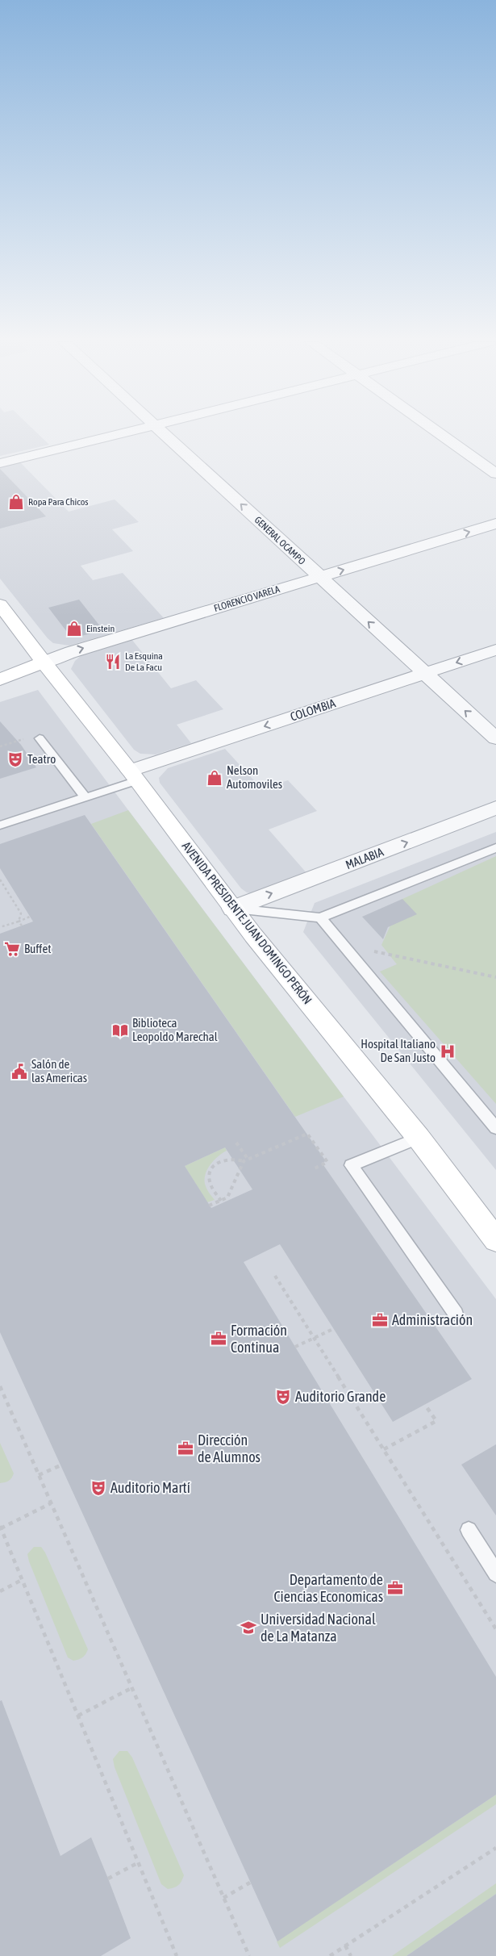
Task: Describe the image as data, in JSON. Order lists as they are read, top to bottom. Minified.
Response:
{"streets":{"main road":["FLORENCIO VARELA","AVENIDA PRESIDENTE JUAN DOMINGO PERÓN"],"street":["GENERAL OCAMPO","COLOMBIA","MALABIA"]},"crossings":[["GENERAL OCAMPO","FLORENCIO VARELA"],["GENERAL OCAMPO","COLOMBIA"],["FLORENCIO VARELA","AVENIDA PRESIDENTE JUAN DOMINGO PERÓN"],["COLOMBIA","AVENIDA PRESIDENTE JUAN DOMINGO PERÓN"],["MALABIA","AVENIDA PRESIDENTE JUAN DOMINGO PERÓN"]],"one_way":["GENERAL OCAMPO","FLORENCIO VARELA","COLOMBIA","MALABIA"],"places":{"shop":["Ropa Para Chicos","Einstein","Nelson Automoviles"],"restaurant":["La Esquina De La Facu"],"theatre":["Teatro","Auditorio Grande","Auditorio Martí"],"supermarket":["Buffet"],"library":["Biblioteca Leopoldo Marechal"],"hospital":["Hospital Italiano De San Justo"],"public building":["Salón de las Americas"],"office":["Administración","Formación Continua","Dirección de Alumnos","Departamento de Ciencias Economicas"],"school or university":["Universidad Nacional de La Matanza"]}}
